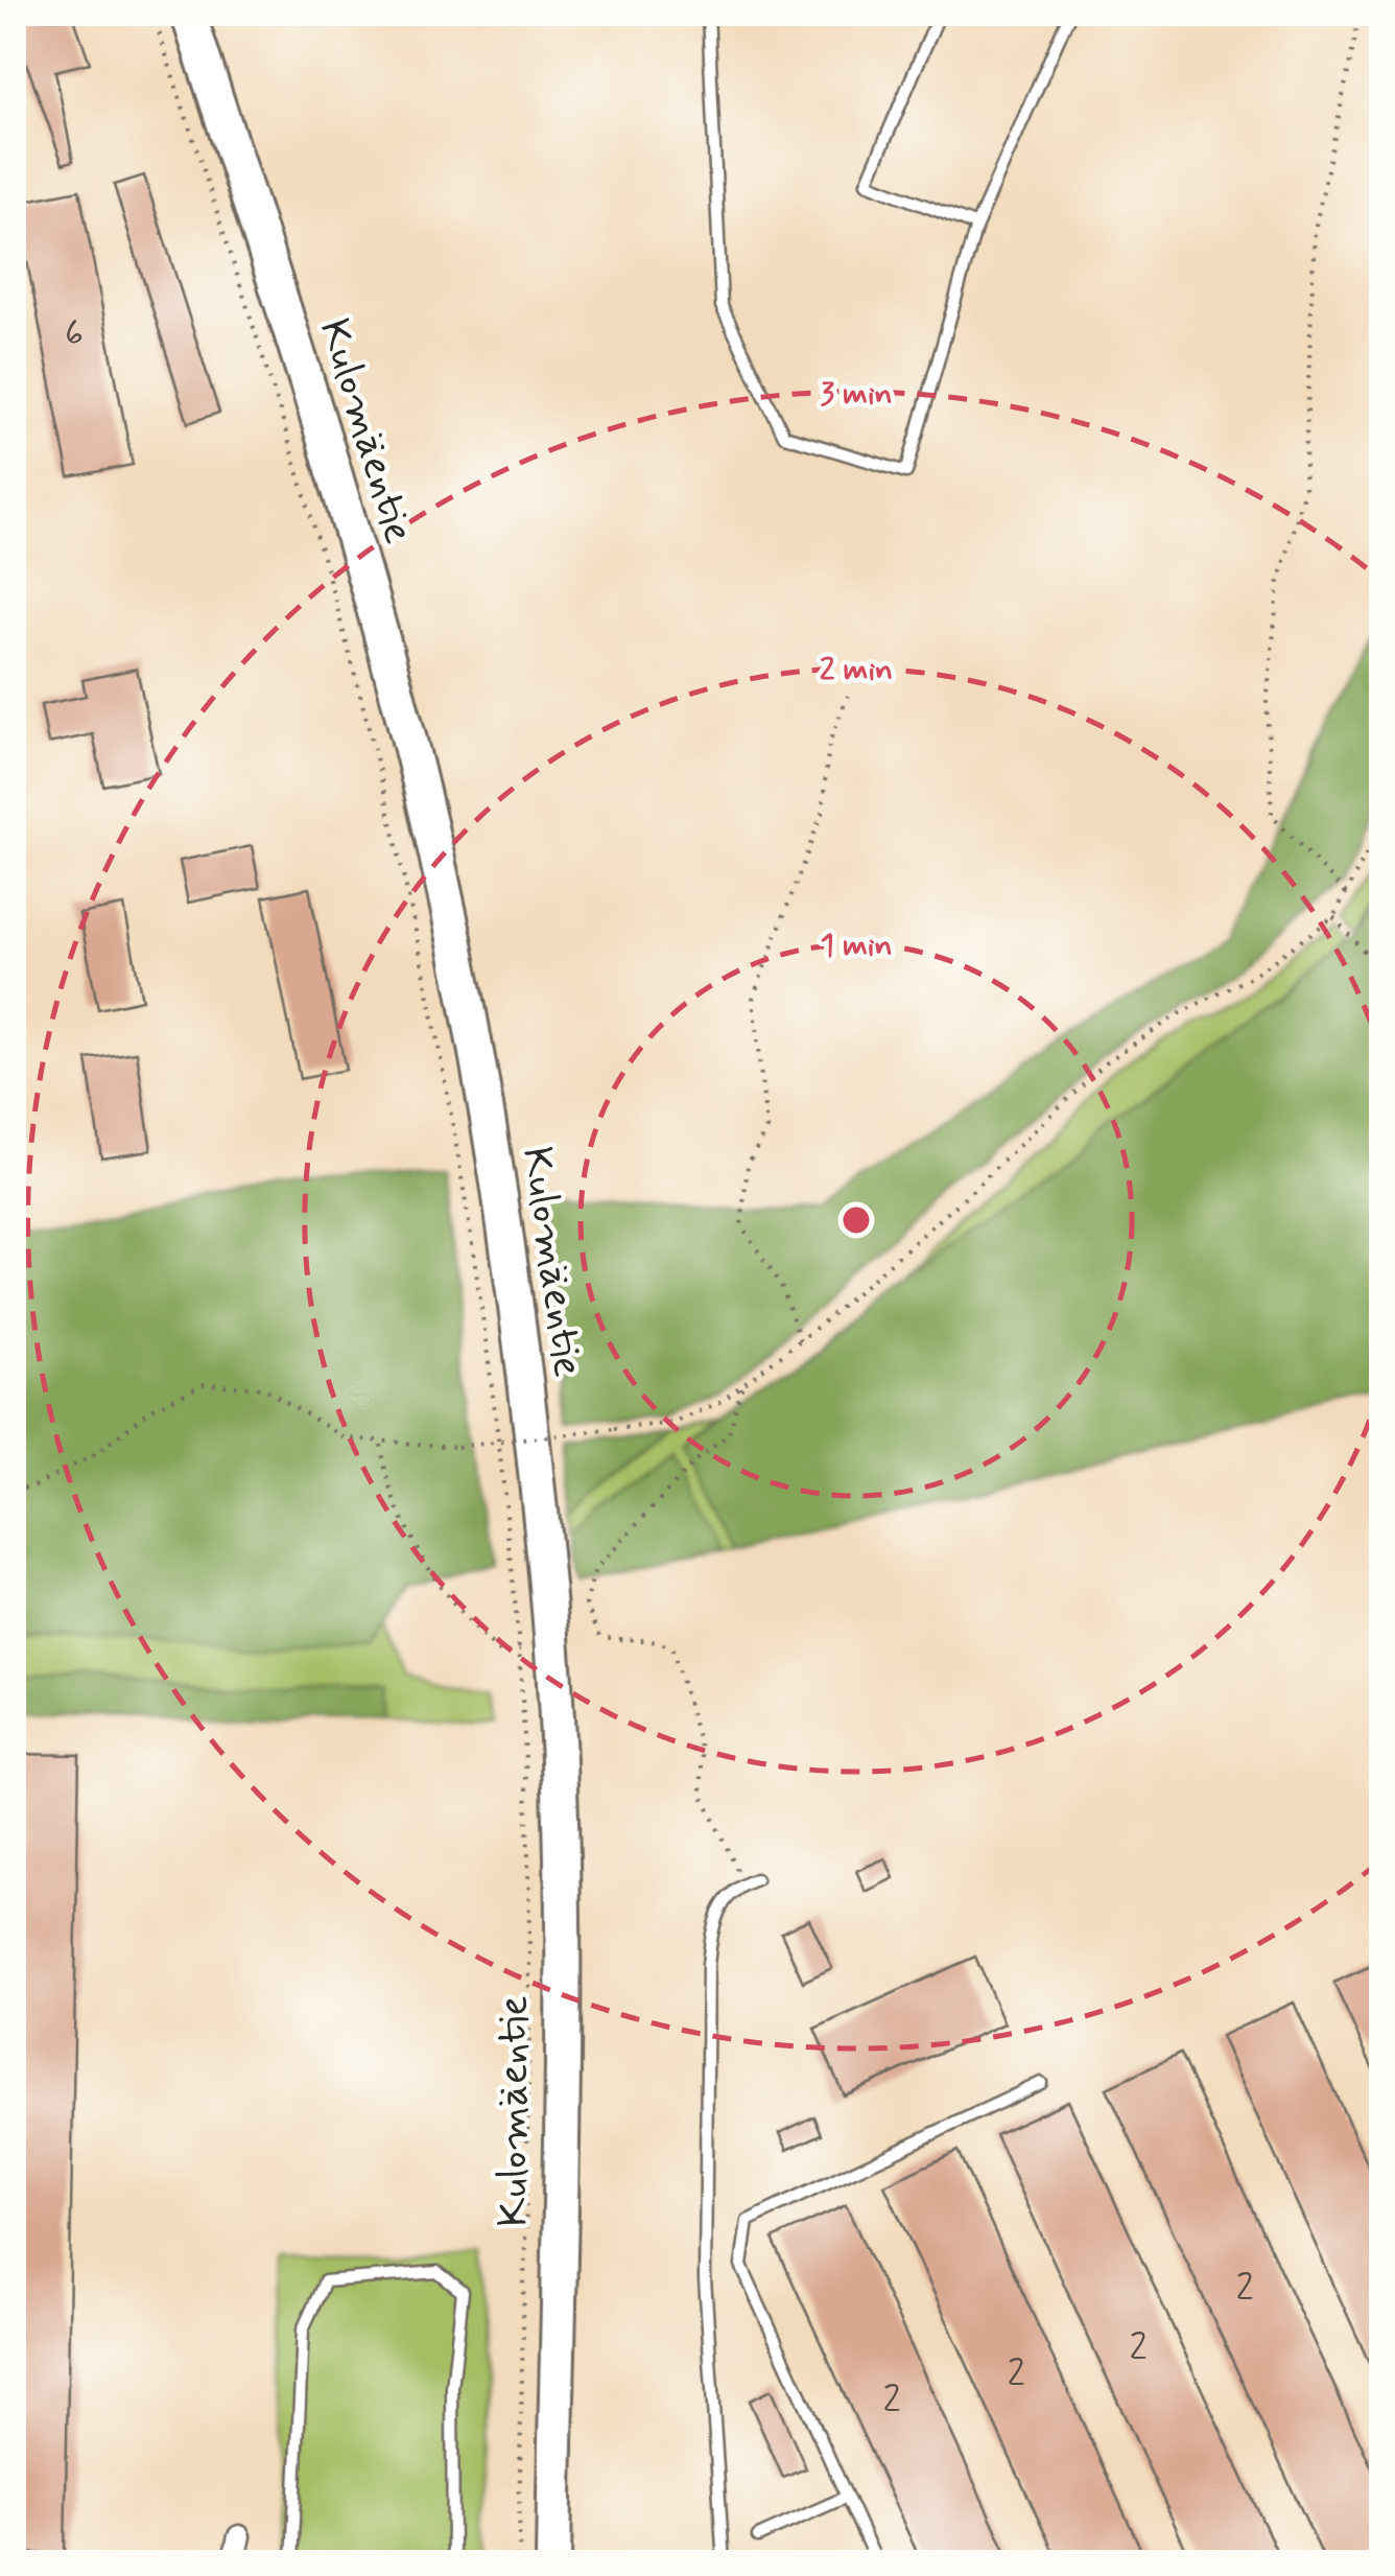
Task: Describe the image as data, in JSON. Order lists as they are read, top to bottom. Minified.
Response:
{"streets":{"main road":["Kulomäentie"]},"house_numbers":["6","2","2","2","2"],"rings":["3 min","2 min","1 min"]}
